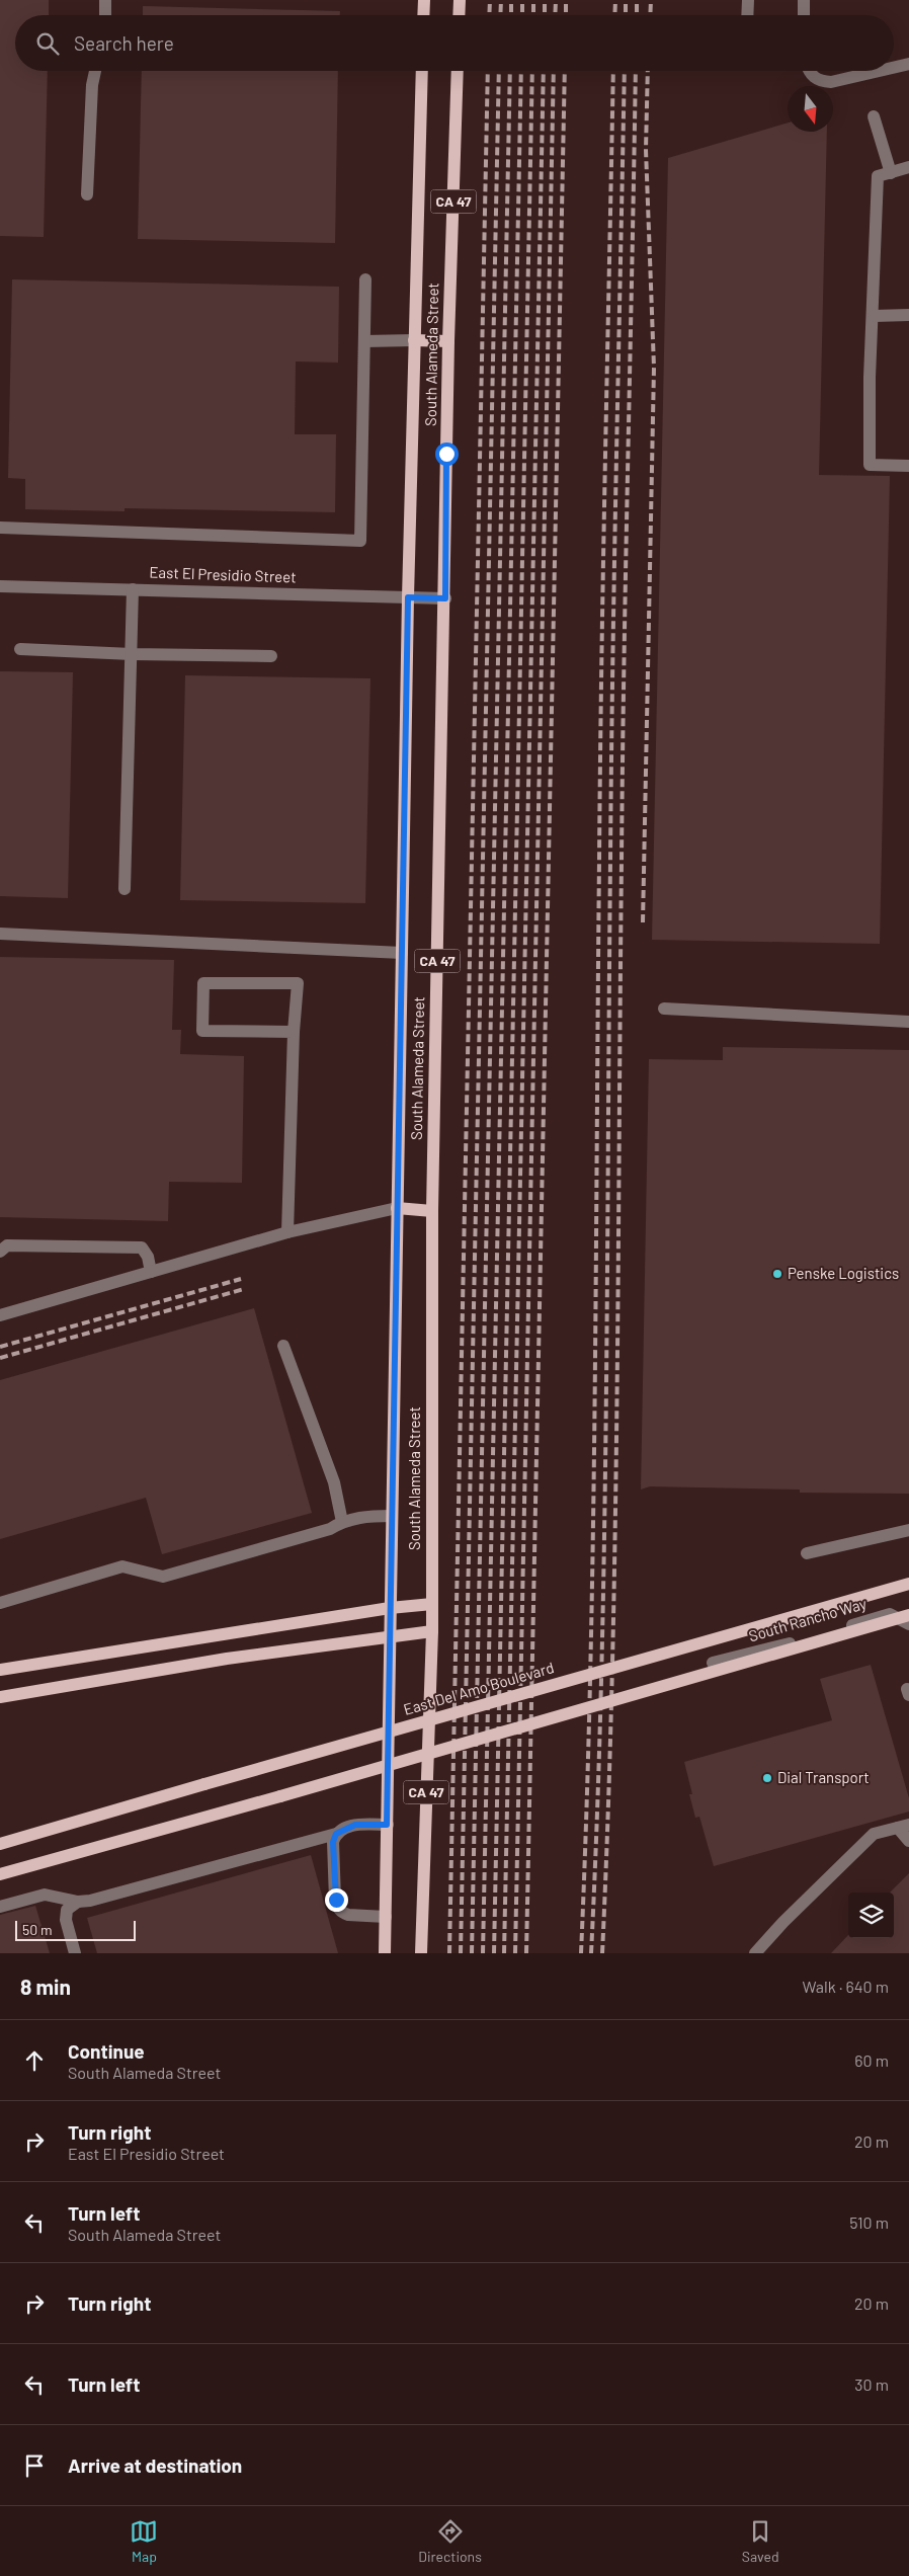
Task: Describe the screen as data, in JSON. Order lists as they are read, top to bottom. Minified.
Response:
{"streets":{"main road":["CA 47","South Alameda Street","East Del Amo Boulevard"],"street":["East El Presidio Street","South Rancho Way"]},"crossings":[["South Alameda Street","East El Presidio Street"]],"places":["Penske Logistics","Dial Transport"],"scale_bar":"50 m","north":"bottom","page":{"search":"Search here","scale":"50 m","heading":["8 min","Walk · 640 m"],"list":[["Continue","South Alameda Street","60 m"],["Turn right","East El Presidio Street","20 m"],["Turn left","South Alameda Street","510 m"],["Turn right","20 m"],["Turn left","30 m"],"Arrive at destination"],"nav":["Map","Directions","Saved"]}}
